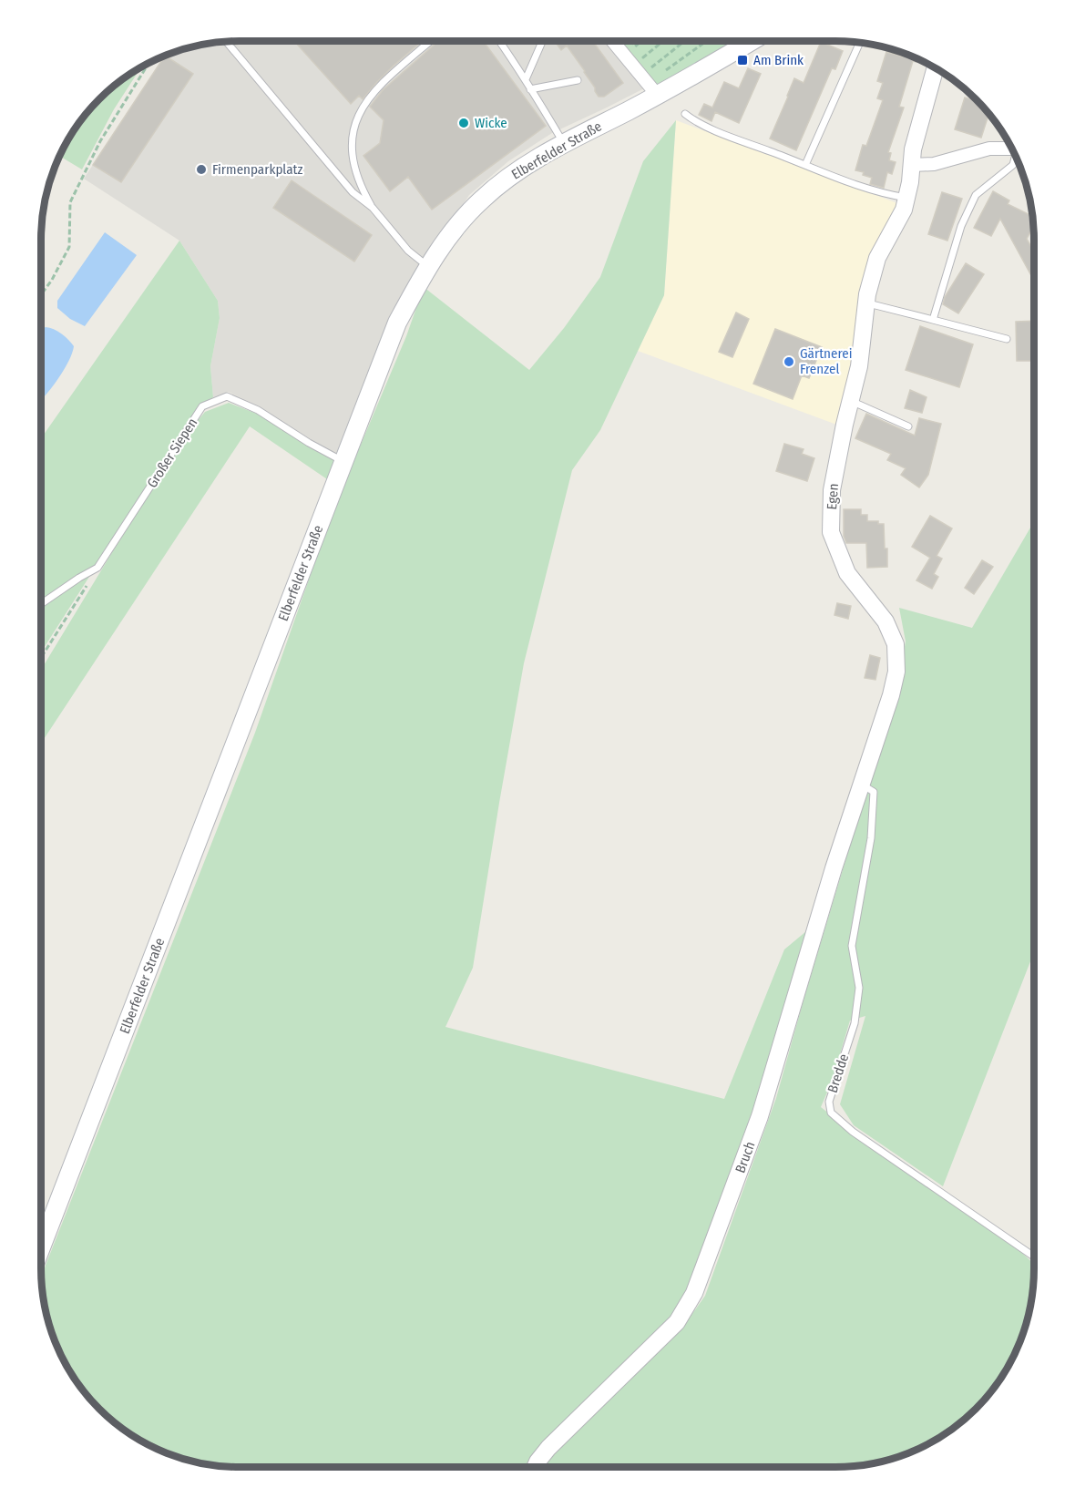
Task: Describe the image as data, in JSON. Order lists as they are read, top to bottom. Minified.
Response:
{"streets":{"main road":["Elberfelder Straße"],"street":["Egen","Bruch"],"lane":["Großer Siepen","Bredde"]},"crossings":[["Elberfelder Straße","Großer Siepen"],["Egen","Bredde"],["Egen","Bruch"],["Bredde","Bruch"]],"places":{"transit":["Am Brink"],"other":["Wicke","Firmenparkplatz","Gärtnerei Frenzel"]}}
